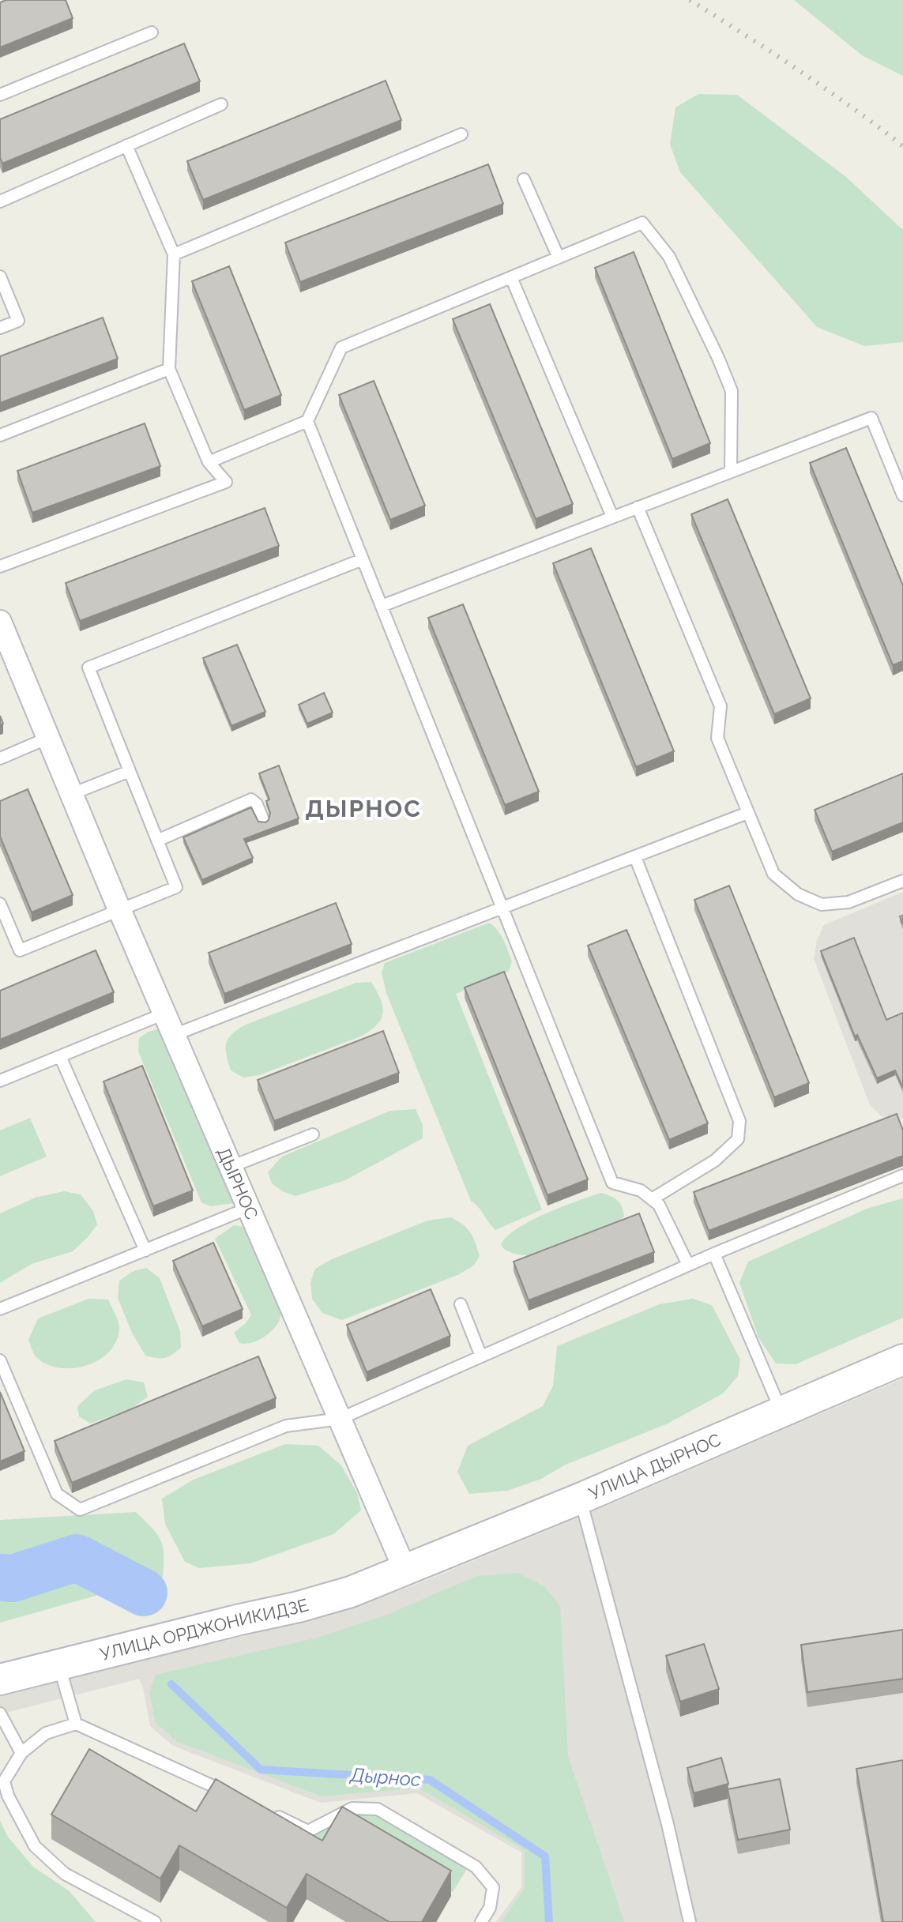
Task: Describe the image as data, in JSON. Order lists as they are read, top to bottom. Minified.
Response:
{"streets":{"main road":["УЛИЦА ДЫРНОС","УЛИЦА ОРДЖОНИКИДЗЕ"],"street":["ДЫРНОС"]},"crossings":[["ДЫРНОС","УЛИЦА ДЫРНОС"],["ДЫРНОС","УЛИЦА ОРДЖОНИКИДЗЕ"],["УЛИЦА ДЫРНОС","УЛИЦА ОРДЖОНИКИДЗЕ"]],"districts":["ДЫРНОС"],"water":["Дырнос"]}
